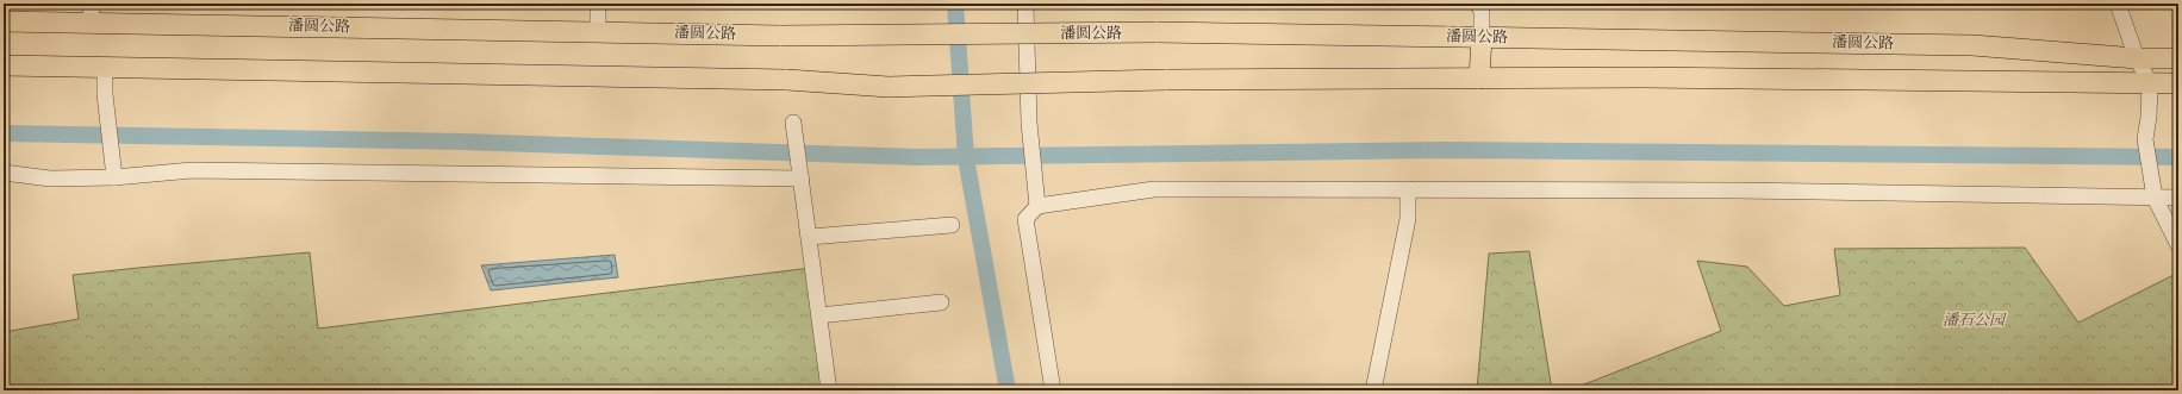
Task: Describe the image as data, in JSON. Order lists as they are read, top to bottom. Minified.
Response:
{"streets":{"main road":["潘圆公路"]},"parks":["潘石公园"]}
